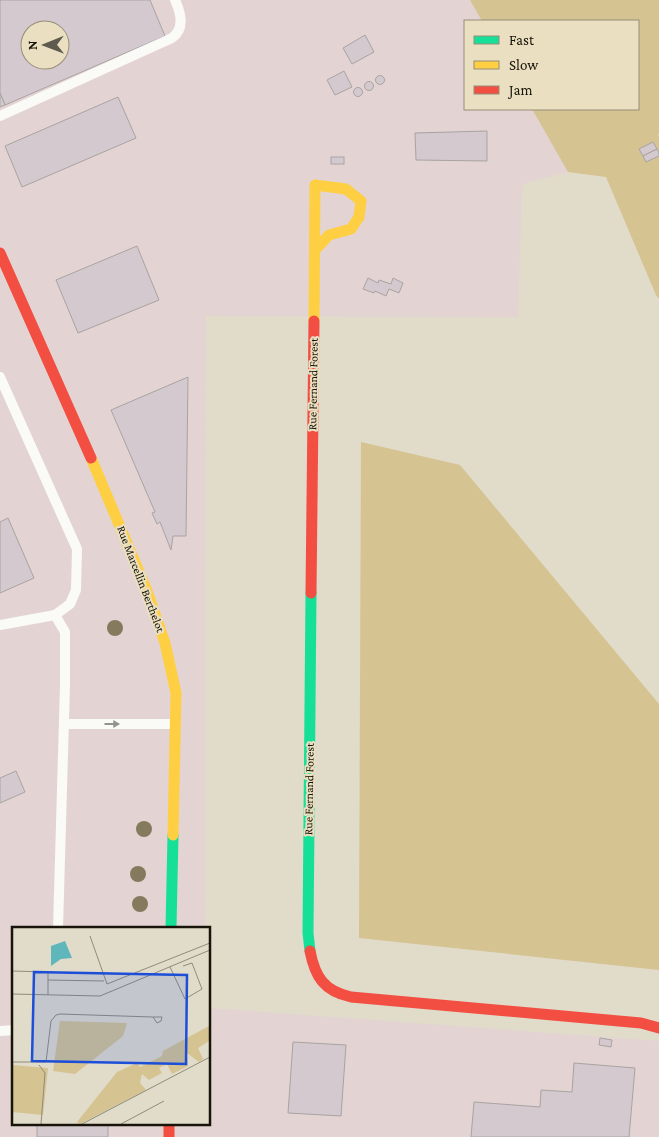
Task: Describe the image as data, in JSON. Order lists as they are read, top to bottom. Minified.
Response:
{"streets":{"street":["Rue Fernand Forest","Rue Marcellin Berthelot"]},"legend":["Fast","Slow","Jam"],"north":"left"}
